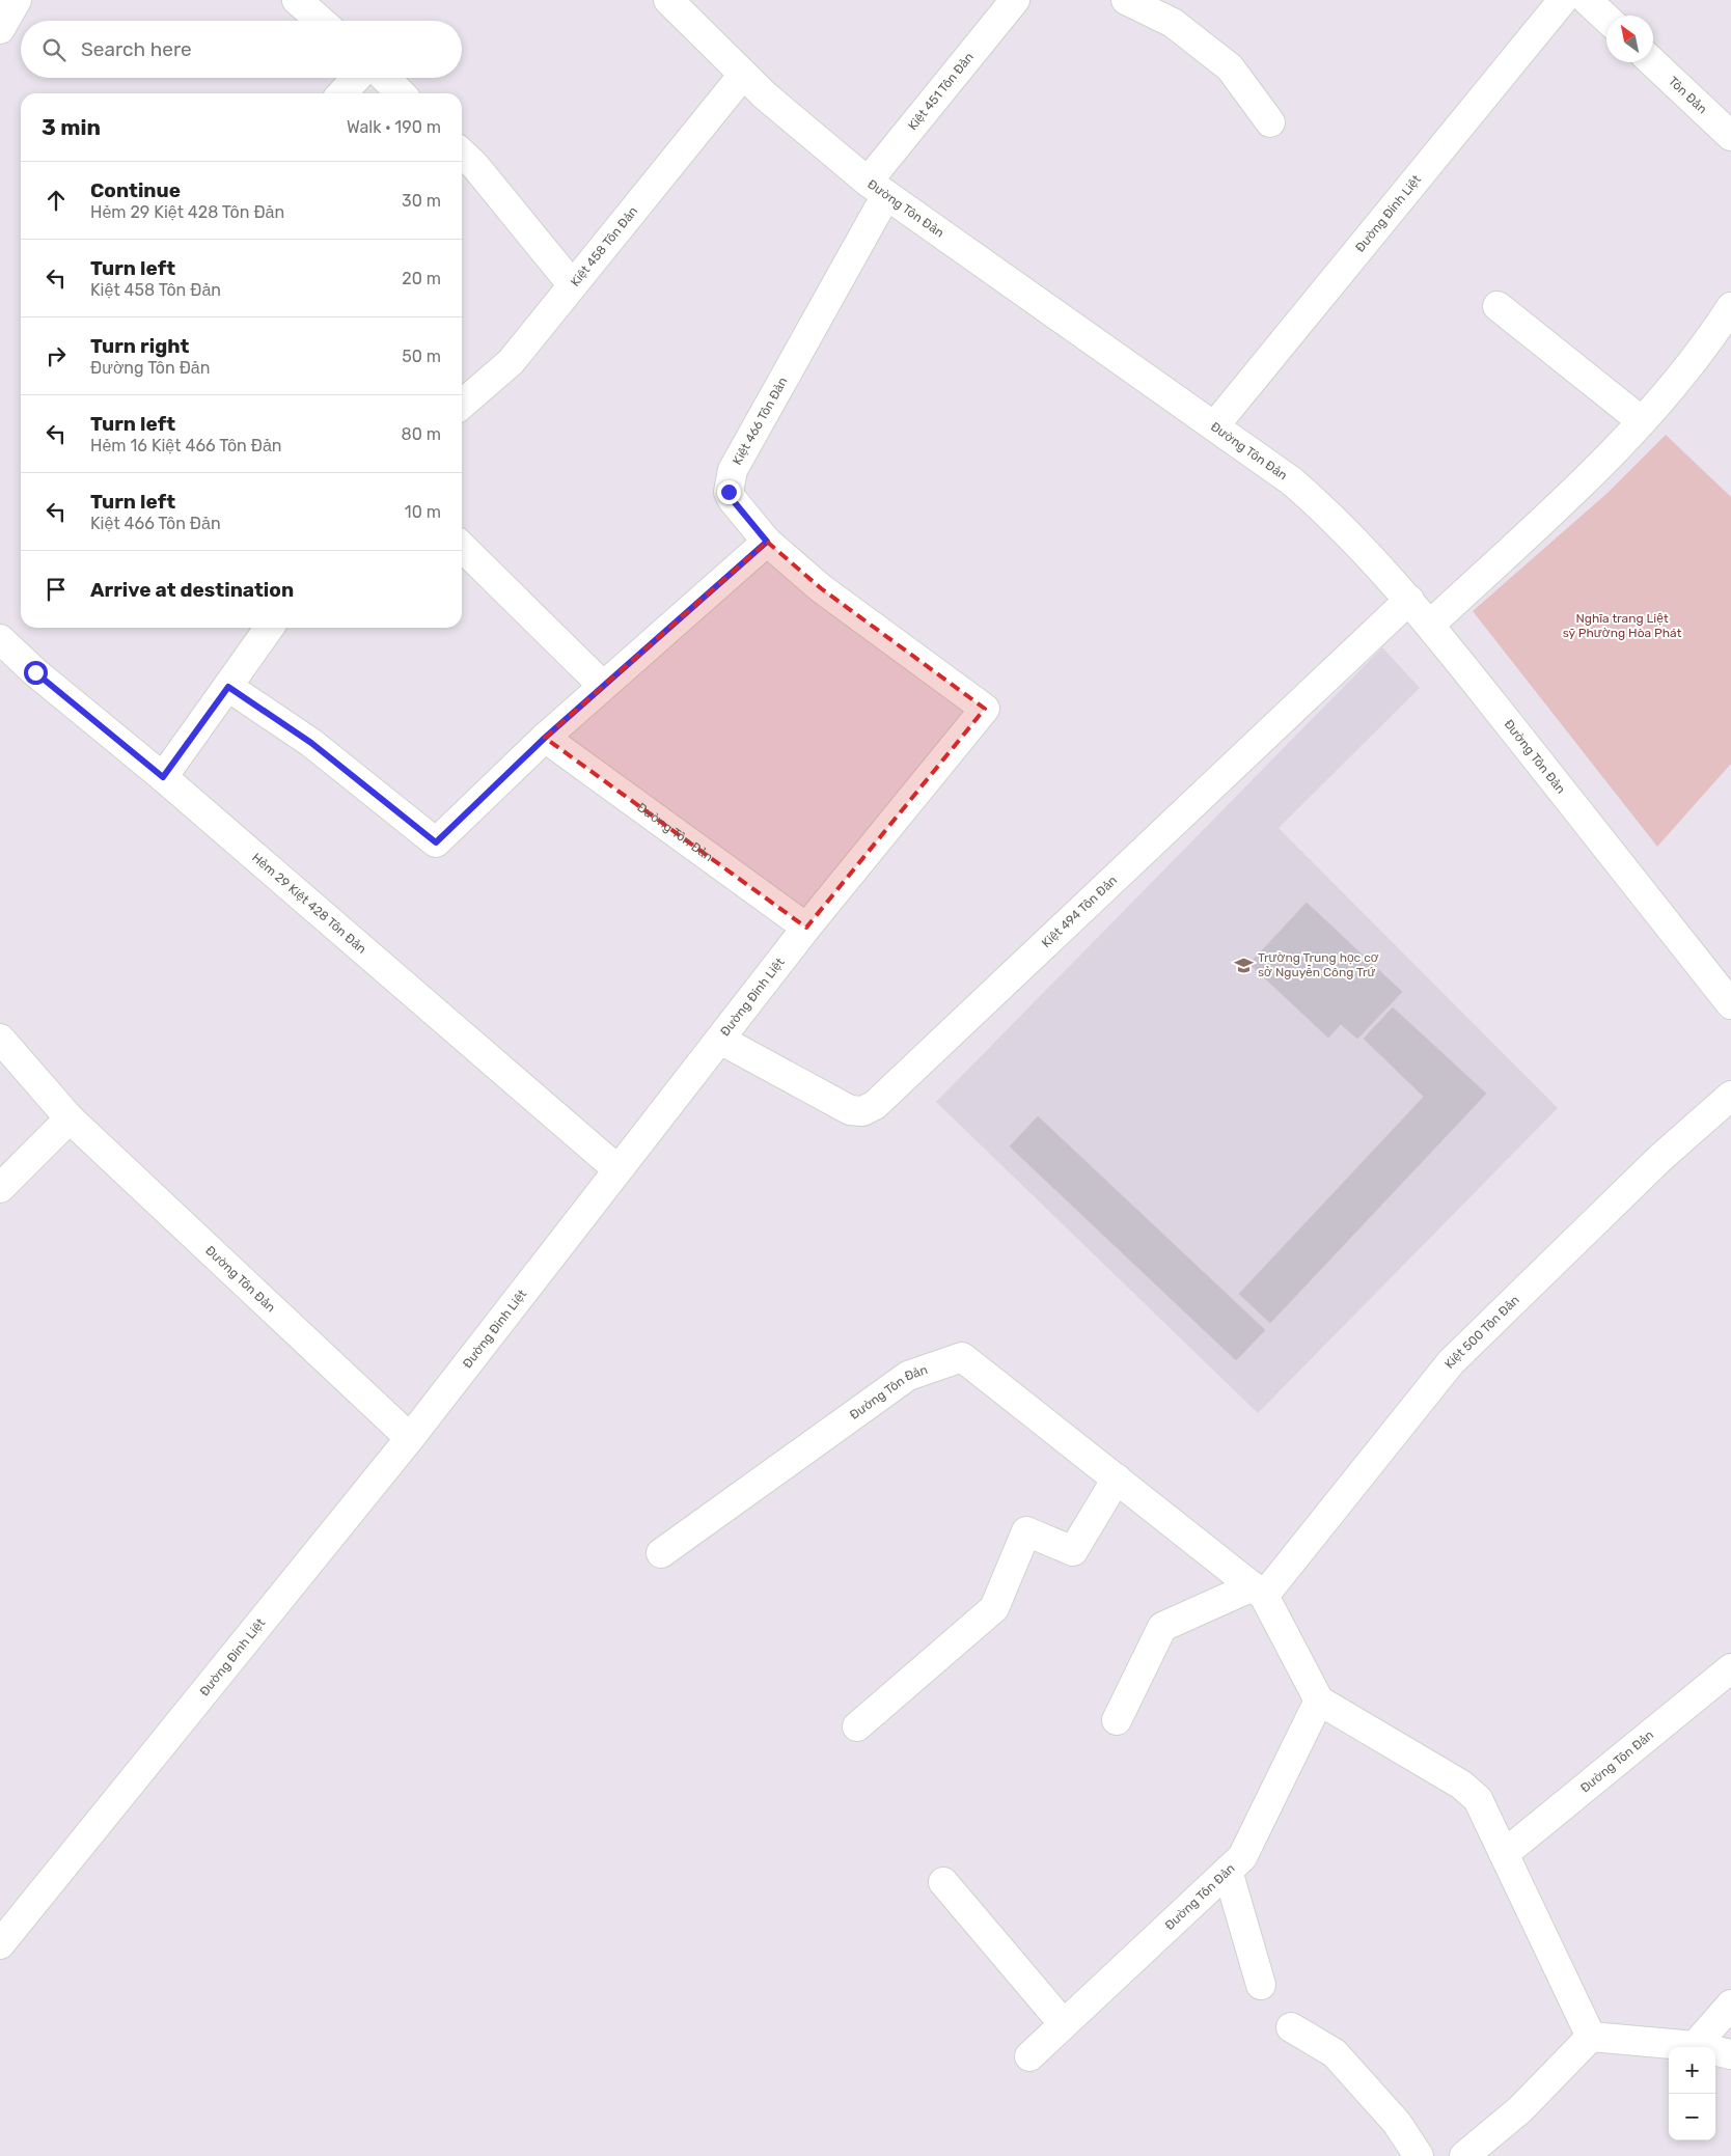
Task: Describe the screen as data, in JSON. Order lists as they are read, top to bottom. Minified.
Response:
{"streets":{"street":["Kiệt 451 Tôn Đản","Tôn Đản","Đường Tôn Đản","Đường Đinh Liệt","Kiệt 458 Tôn Đản","Kiệt 466 Tôn Đản","Hẻm 29 Kiệt 428 Tôn Đản","Kiệt 494 Tôn Đản","Kiệt 500 Tôn Đản"]},"crossings":[["Kiệt 451 Tôn Đản","Đường Tôn Đản"],["Kiệt 451 Tôn Đản","Kiệt 466 Tôn Đản"],["Đường Tôn Đản","Đường Đinh Liệt"],["Đường Tôn Đản","Kiệt 458 Tôn Đản"],["Đường Tôn Đản","Kiệt 466 Tôn Đản"],["Đường Tôn Đản","Kiệt 494 Tôn Đản"],["Đường Tôn Đản","Kiệt 500 Tôn Đản"],["Đường Đinh Liệt","Kiệt 466 Tôn Đản"],["Đường Đinh Liệt","Hẻm 29 Kiệt 428 Tôn Đản"],["Đường Đinh Liệt","Kiệt 494 Tôn Đản"]],"parks":["Nghĩa trang Liệt sỹ Phường Hòa Phát"],"places":{"school or university":["Trường Trung học cơ sở Nguyễn Công Trứ"]},"north":"top left","page":{"search":"Search here","heading":["3 min","Walk · 190 m"],"list":[["Continue","Hẻm 29 Kiệt 428 Tôn Đản","30 m"],["Turn left","Kiệt 458 Tôn Đản","20 m"],["Turn right","Đường Tôn Đản","50 m"],["Turn left","Hẻm 16 Kiệt 466 Tôn Đản","80 m"],["Turn left","Kiệt 466 Tôn Đản","10 m"],"Arrive at destination"],"map_buttons":["+","−"]}}
